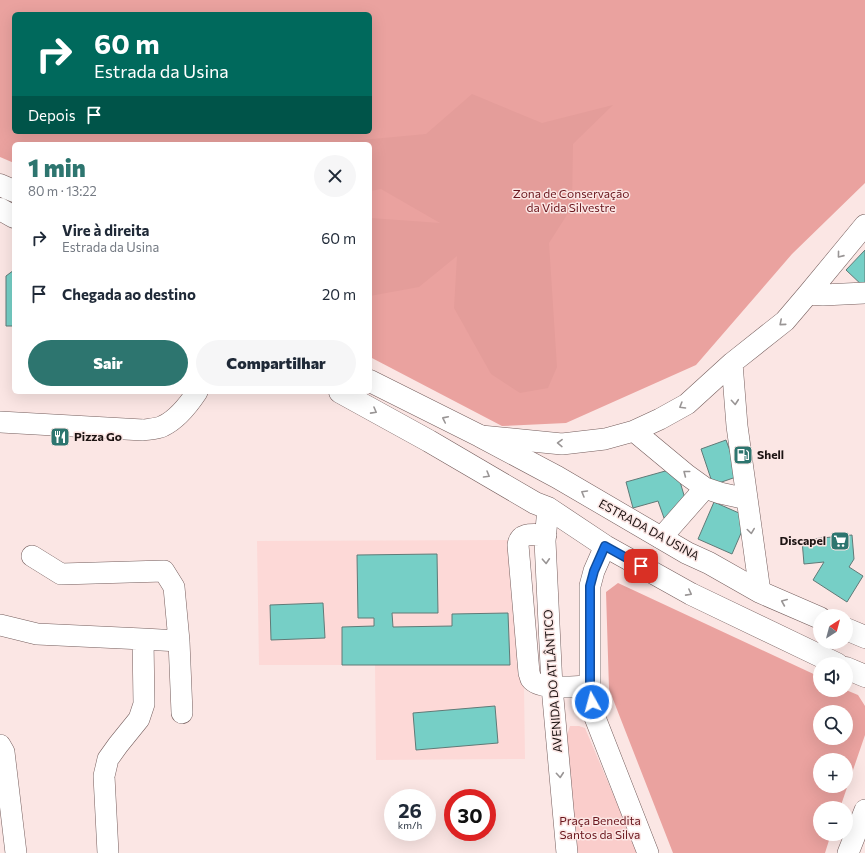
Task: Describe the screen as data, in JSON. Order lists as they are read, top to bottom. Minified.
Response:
{"streets":{"main road":["ESTRADA DA USINA"],"street":["AVENIDA DO ATLÂNTICO"]},"parks":["Zona de Conservação da Vida Silvestre","Praça Benedita Santos da Silva"],"places":{"restaurant":["Pizza Go"],"fuel station":["Shell"],"supermarket":["Discapel"]},"north":"top right","page":{"turn":["60 m","Estrada da Usina"],"then":"Depois","heading":["1 min","80 m · 13:22"],"list":[{"name":"Vire à direita","note":"Estrada da Usina","value":"60 m"},{"name":"Chegada ao destino","value":"20 m"}],"buttons":["Sair","Compartilhar"],"map_buttons":["+","−"],"speed":"26 km/h","limit":"30"}}
